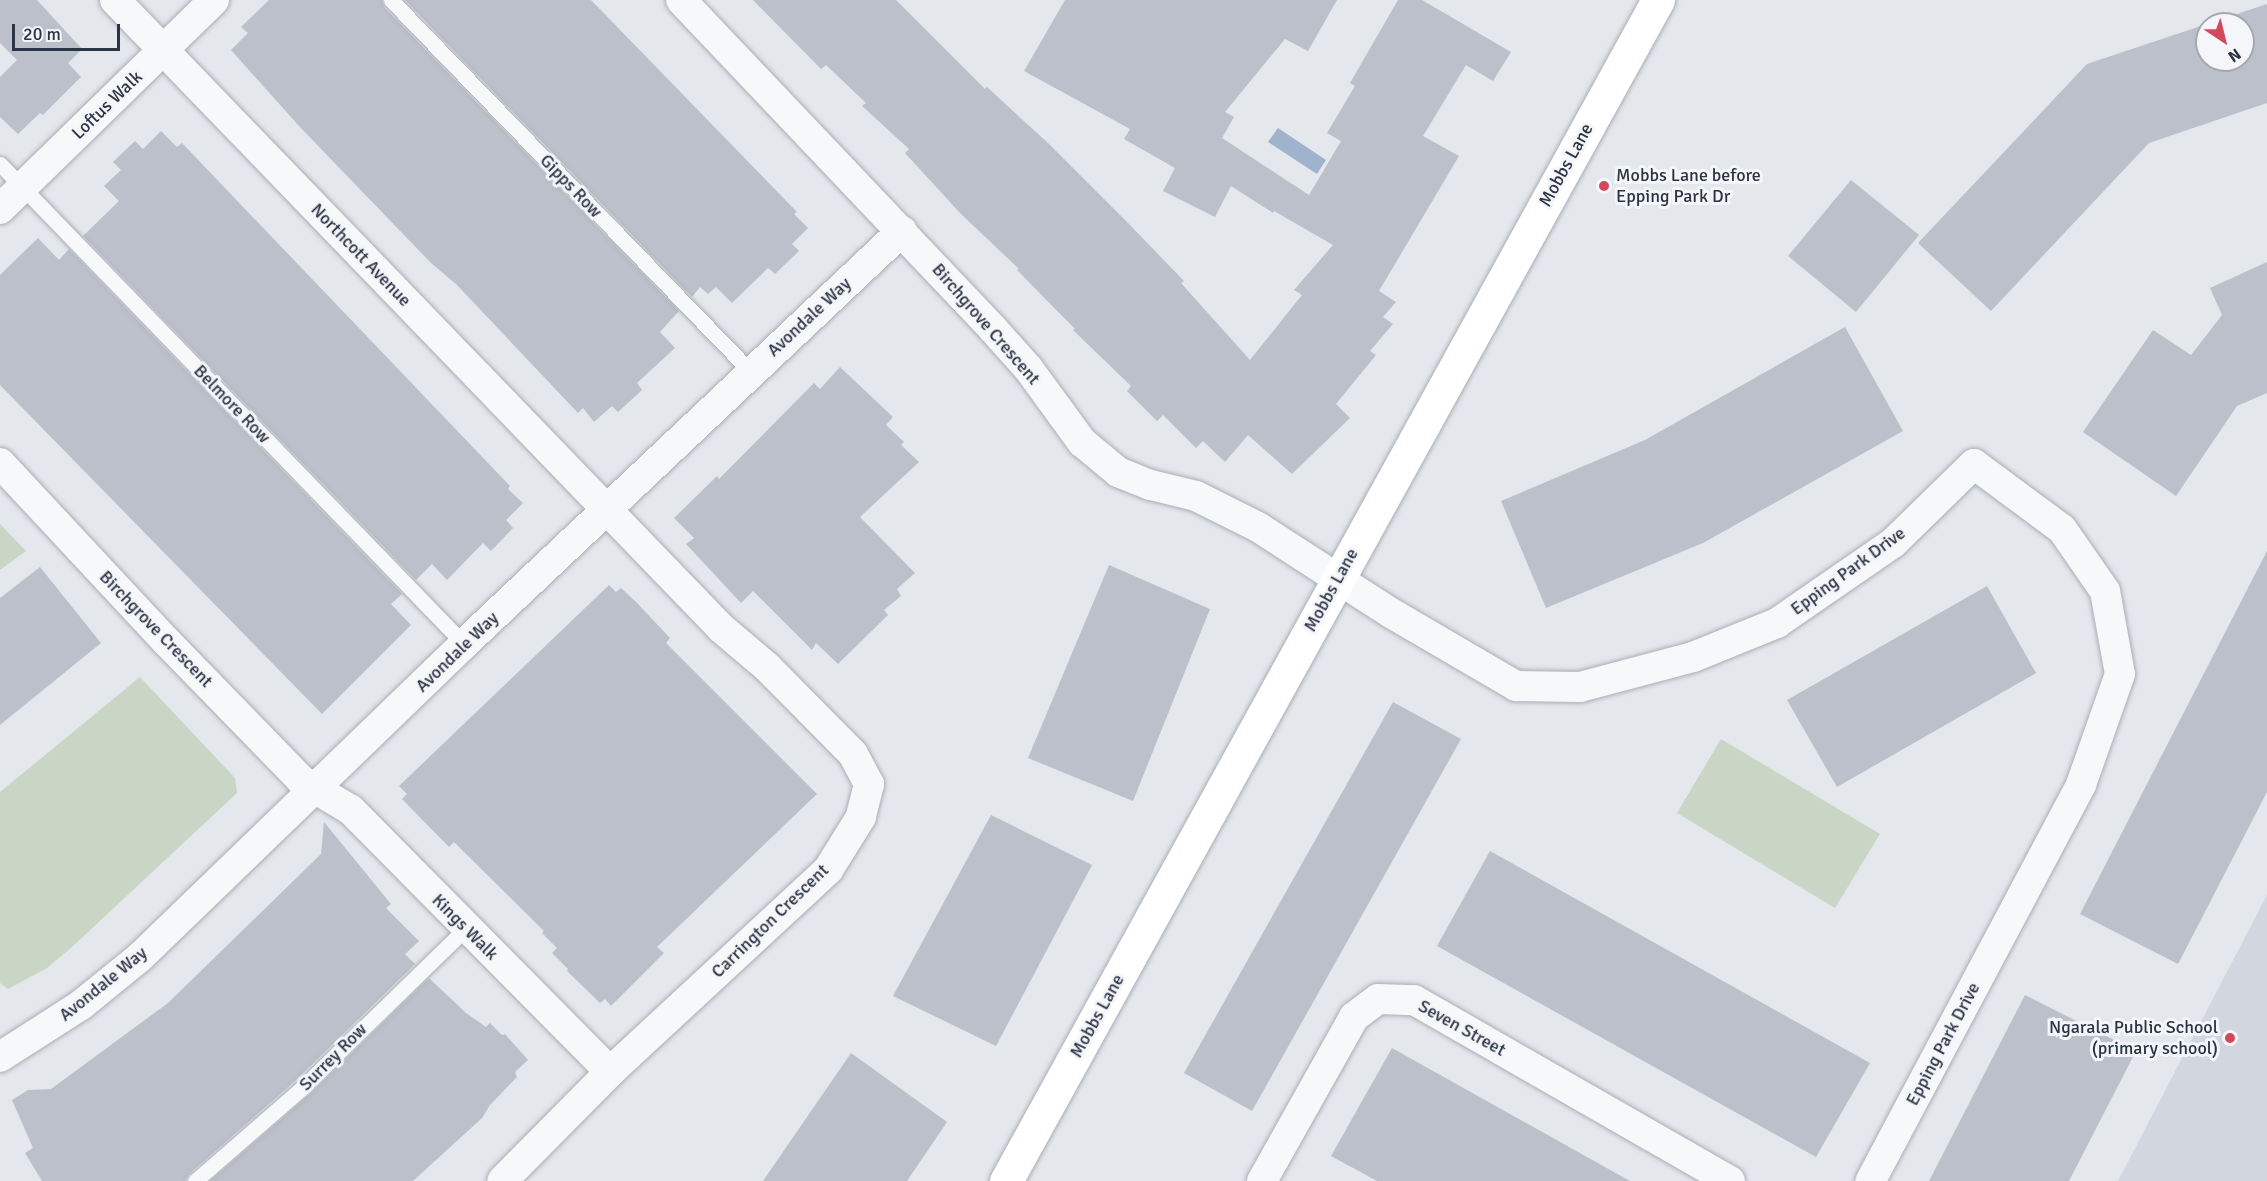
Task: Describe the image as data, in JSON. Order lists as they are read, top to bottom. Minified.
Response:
{"streets":{"street":["Loftus Walk","Mobbs Lane","Northcott Avenue","Avondale Way","Birchgrove Crescent","Epping Park Drive","Carrington Crescent","Kings Walk","Seven Street"],"lane":["Gipps Row","Belmore Row","Surrey Row"]},"crossings":[["Loftus Walk","Northcott Avenue"],["Loftus Walk","Belmore Row"],["Mobbs Lane","Birchgrove Crescent"],["Mobbs Lane","Epping Park Drive"],["Gipps Row","Avondale Way"],["Northcott Avenue","Avondale Way"],["Northcott Avenue","Carrington Crescent"],["Avondale Way","Birchgrove Crescent"],["Avondale Way","Belmore Row"],["Avondale Way","Carrington Crescent"],["Avondale Way","Kings Walk"],["Birchgrove Crescent","Epping Park Drive"],["Birchgrove Crescent","Kings Walk"],["Carrington Crescent","Kings Walk"],["Kings Walk","Surrey Row"]],"places":["Mobbs Lane before Epping Park Dr","Ngarala Public School (primary school)"],"scale_bar":"20 m","north":"bottom right"}
